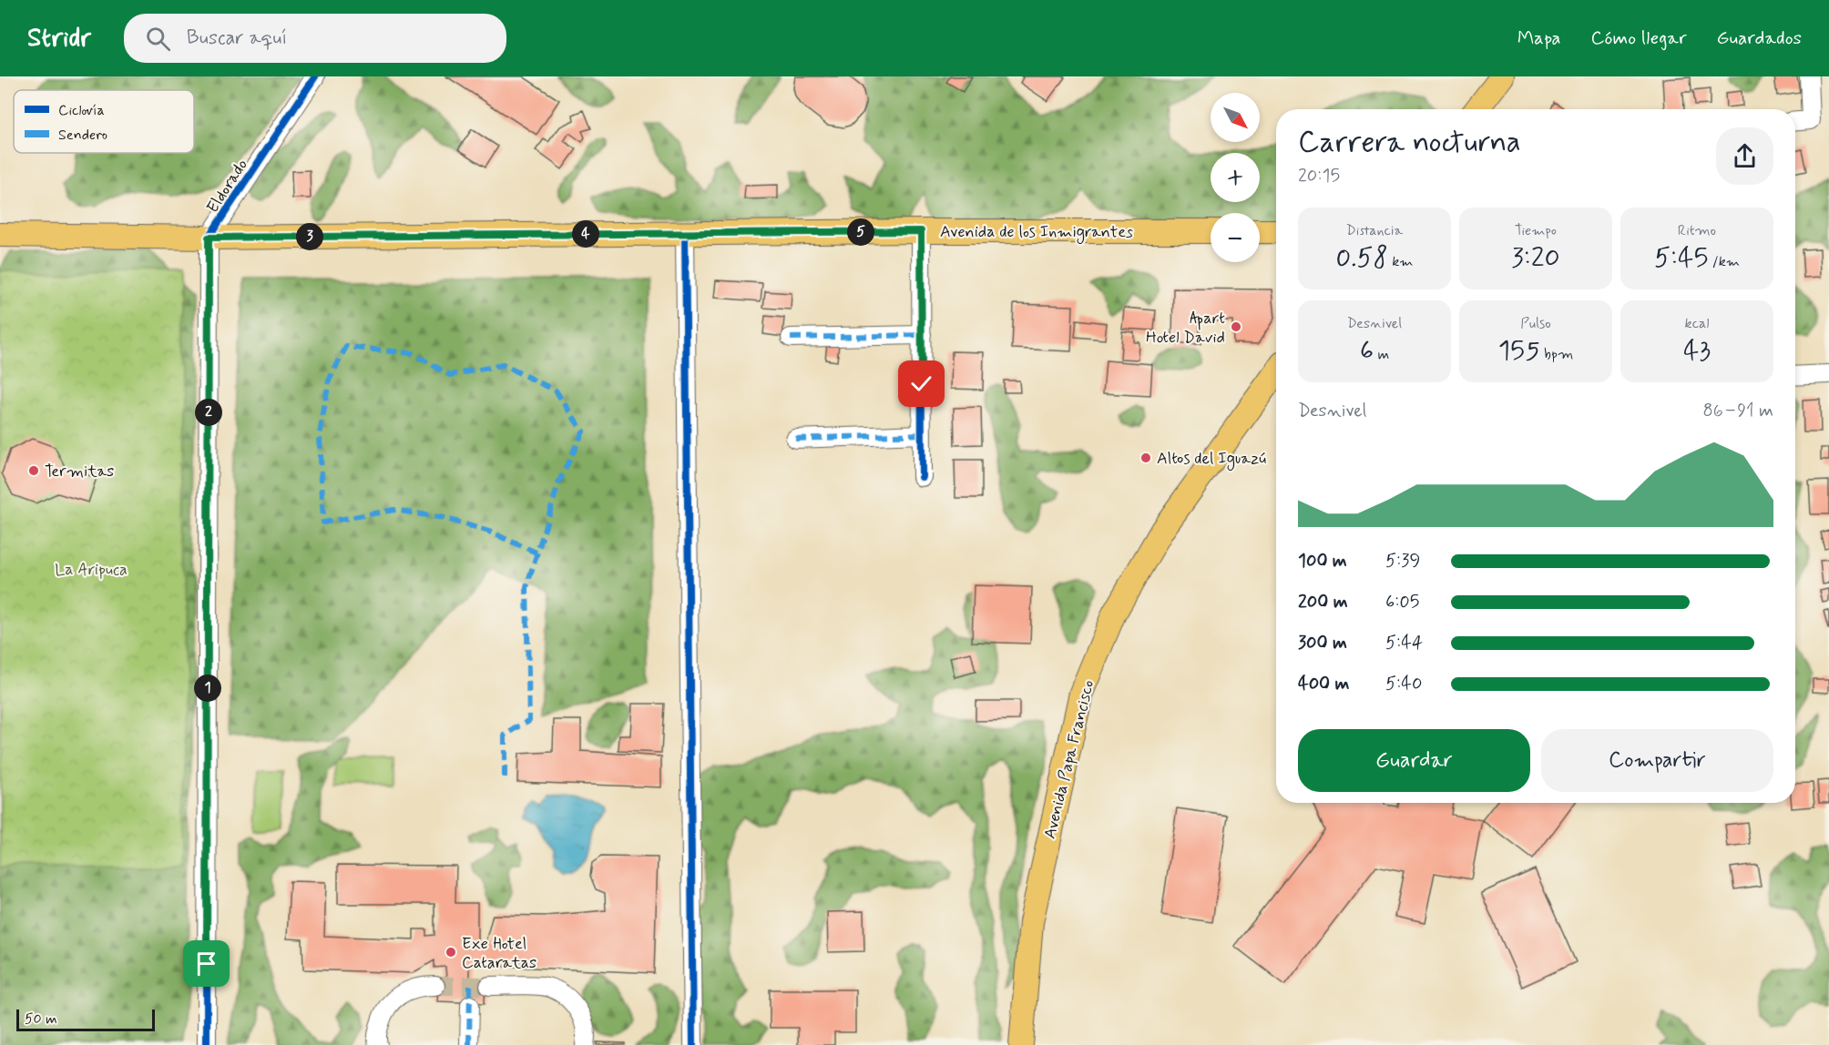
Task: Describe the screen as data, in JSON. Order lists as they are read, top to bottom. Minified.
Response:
{"streets":{"main road":["Avenida de los Inmigrantes","Avenida Papa Francisco"],"street":["Eldorado"]},"crossings":[["Eldorado","Avenida de los Inmigrantes"]],"parks":["La Aripuca"],"places":["Apart Hotel David","Altos del Iguazú","Termitas","Exe Hotel Cataratas"],"legend":["Ciclovía","Sendero"],"scale_bar":"50 m","north":"bottom right","page":{"header":"Stridr","search":"Buscar aquí","nav":["Mapa","Cómo llegar","Guardados"],"map_buttons":["+","−"],"heading":["Carrera nocturna","20:15"],"stats":[["Distancia","0.58 km"],["Tiempo","3:20"],["Ritmo","5:45 /km"],["Desnivel","6 m"],["Pulso","155 bpm"],["kcal","43"]],"pins":["5","4","3","2","1"],"chart":["Desnivel","86–91 m"],"list":[{"name":"100 m","note":"5:39"},{"name":"200 m","note":"6:05"},{"name":"300 m","note":"5:44"},{"name":"400 m","note":"5:40"}],"buttons":["Guardar","Compartir"],"scale":"50 m"}}
